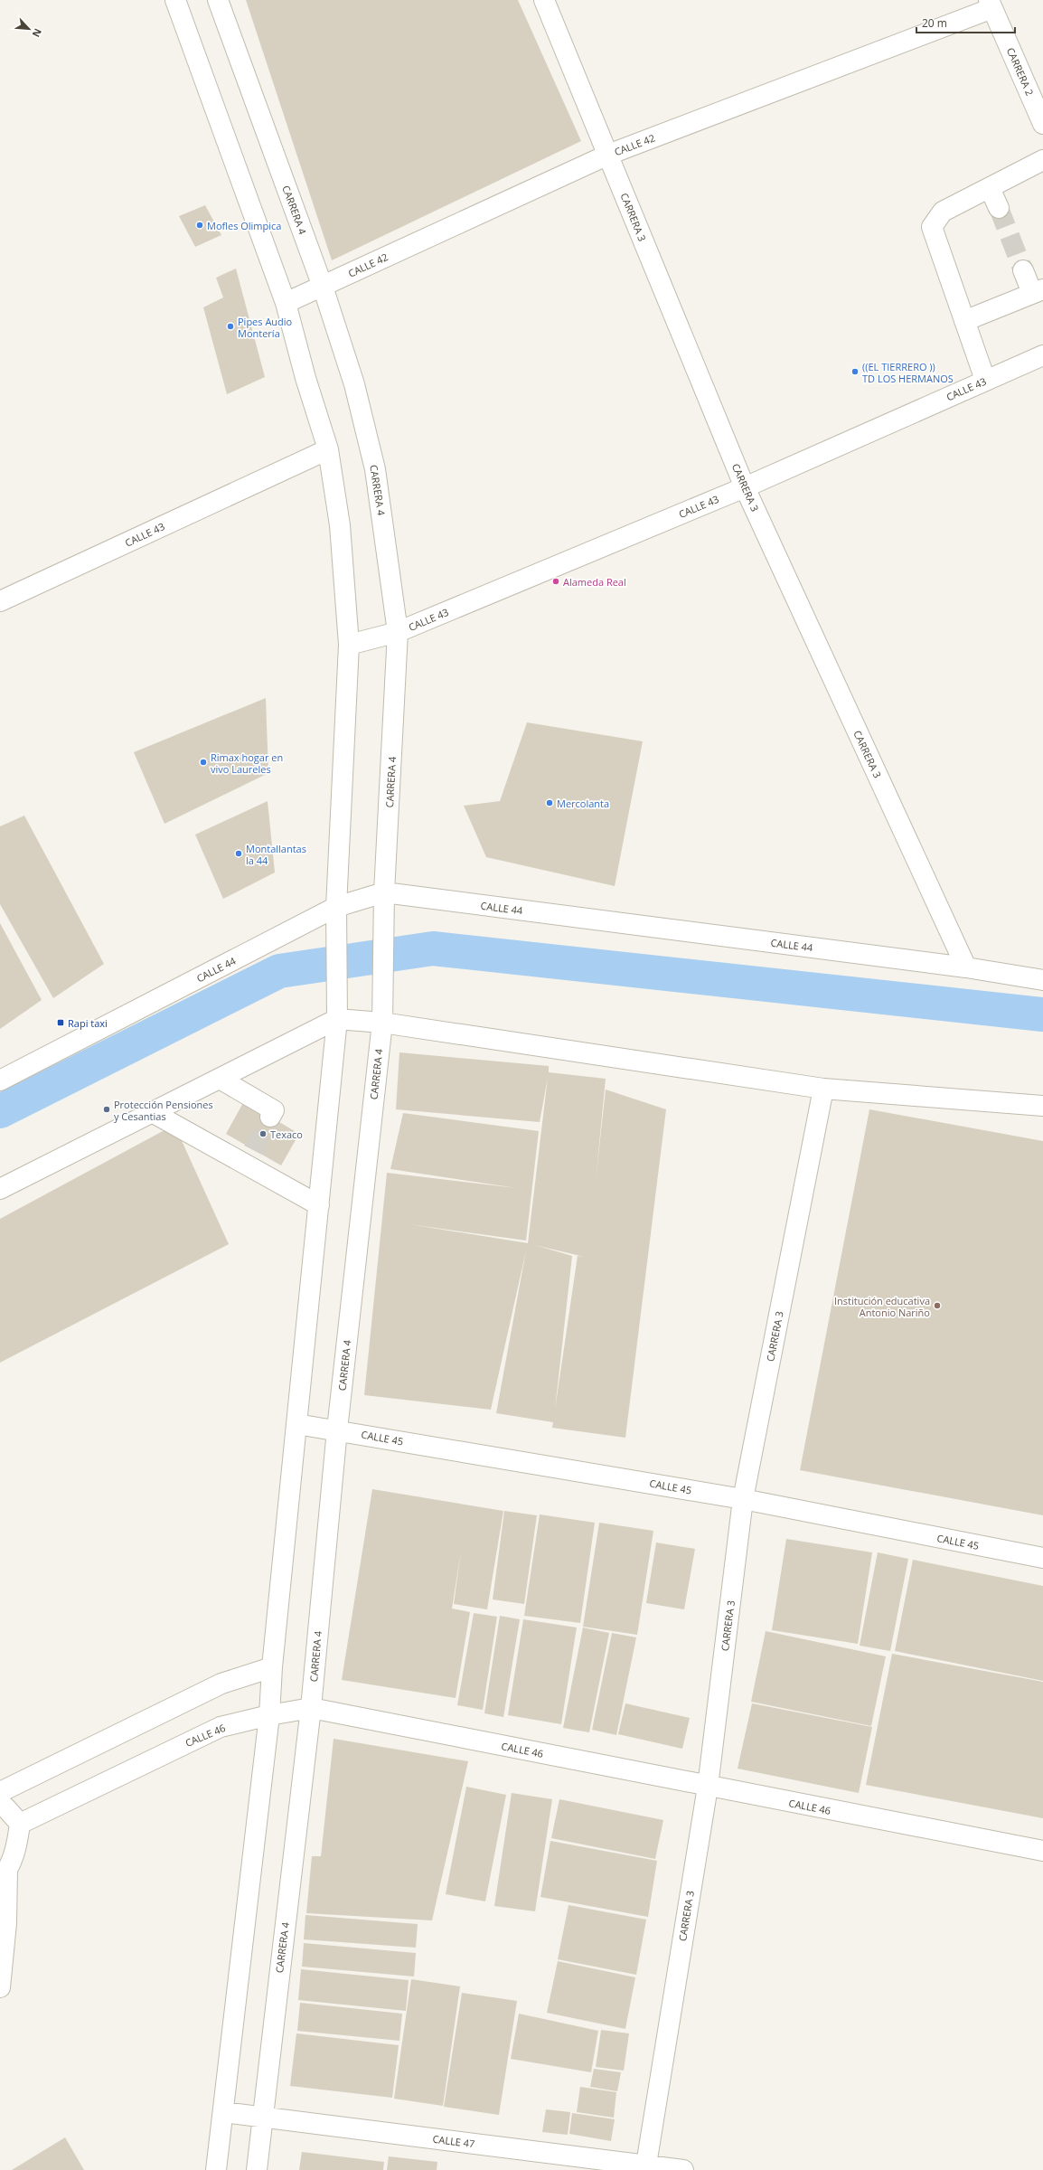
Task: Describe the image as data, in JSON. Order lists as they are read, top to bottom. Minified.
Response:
{"streets":{"street":["CARRERA 2","CALLE 42","CARRERA 4","CARRERA 3","CALLE 43","CALLE 44","CALLE 45","CALLE 46","CALLE 47"]},"crossings":[["CARRERA 2","CALLE 42"],["CALLE 42","CARRERA 4"],["CALLE 42","CARRERA 3"],["CARRERA 4","CALLE 43"],["CARRERA 4","CALLE 44"],["CARRERA 4","CALLE 45"],["CARRERA 4","CALLE 46"],["CARRERA 4","CALLE 47"],["CARRERA 3","CALLE 43"],["CARRERA 3","CALLE 44"],["CARRERA 3","CALLE 45"],["CARRERA 3","CALLE 46"],["CARRERA 3","CALLE 47"]],"places":{"other":["Mofles Olimpica","Pipes Audio Montería","((EL TIERRERO )) TD LOS HERMANOS","Alameda Real","Rimax hogar en vivo Laureles","Mercolanta","Montallantas la 44","Protección Pensiones y Cesantias","Texaco","Institución educativa Antonio Nariño"],"transit":["Rapi taxi"]},"scale_bar":"20 m","north":"bottom right"}
